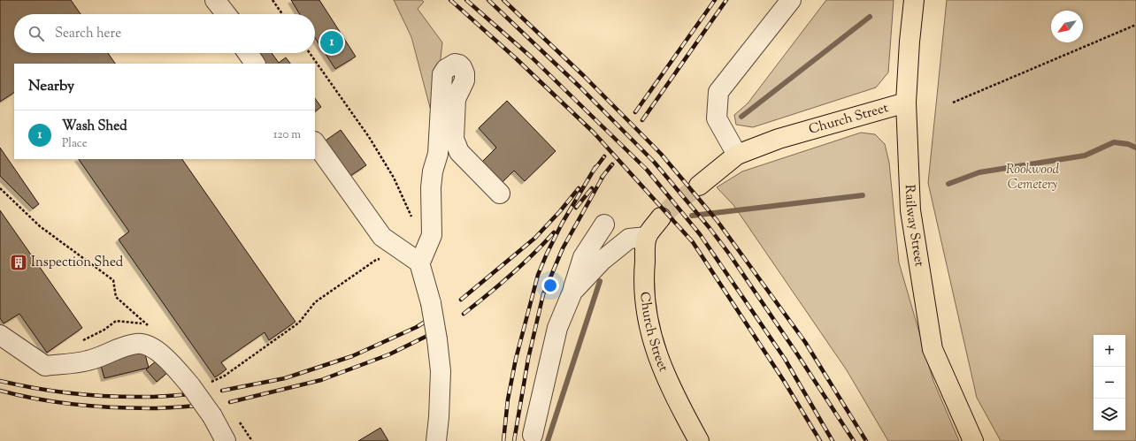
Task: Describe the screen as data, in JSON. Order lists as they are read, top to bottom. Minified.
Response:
{"streets":{"main road":["Church Street","Railway Street"]},"crossings":[["Church Street","Railway Street"]],"parks":["Rookwood Cemetery"],"places":{"building":["Inspection Shed"]},"north":"bottom left","page":{"search":"Search here","pins":"1","heading":"Nearby","list":[{"mark":"1","name":"Wash Shed","note":"Place","value":"120 m"}],"map_buttons":["+","−"]}}
